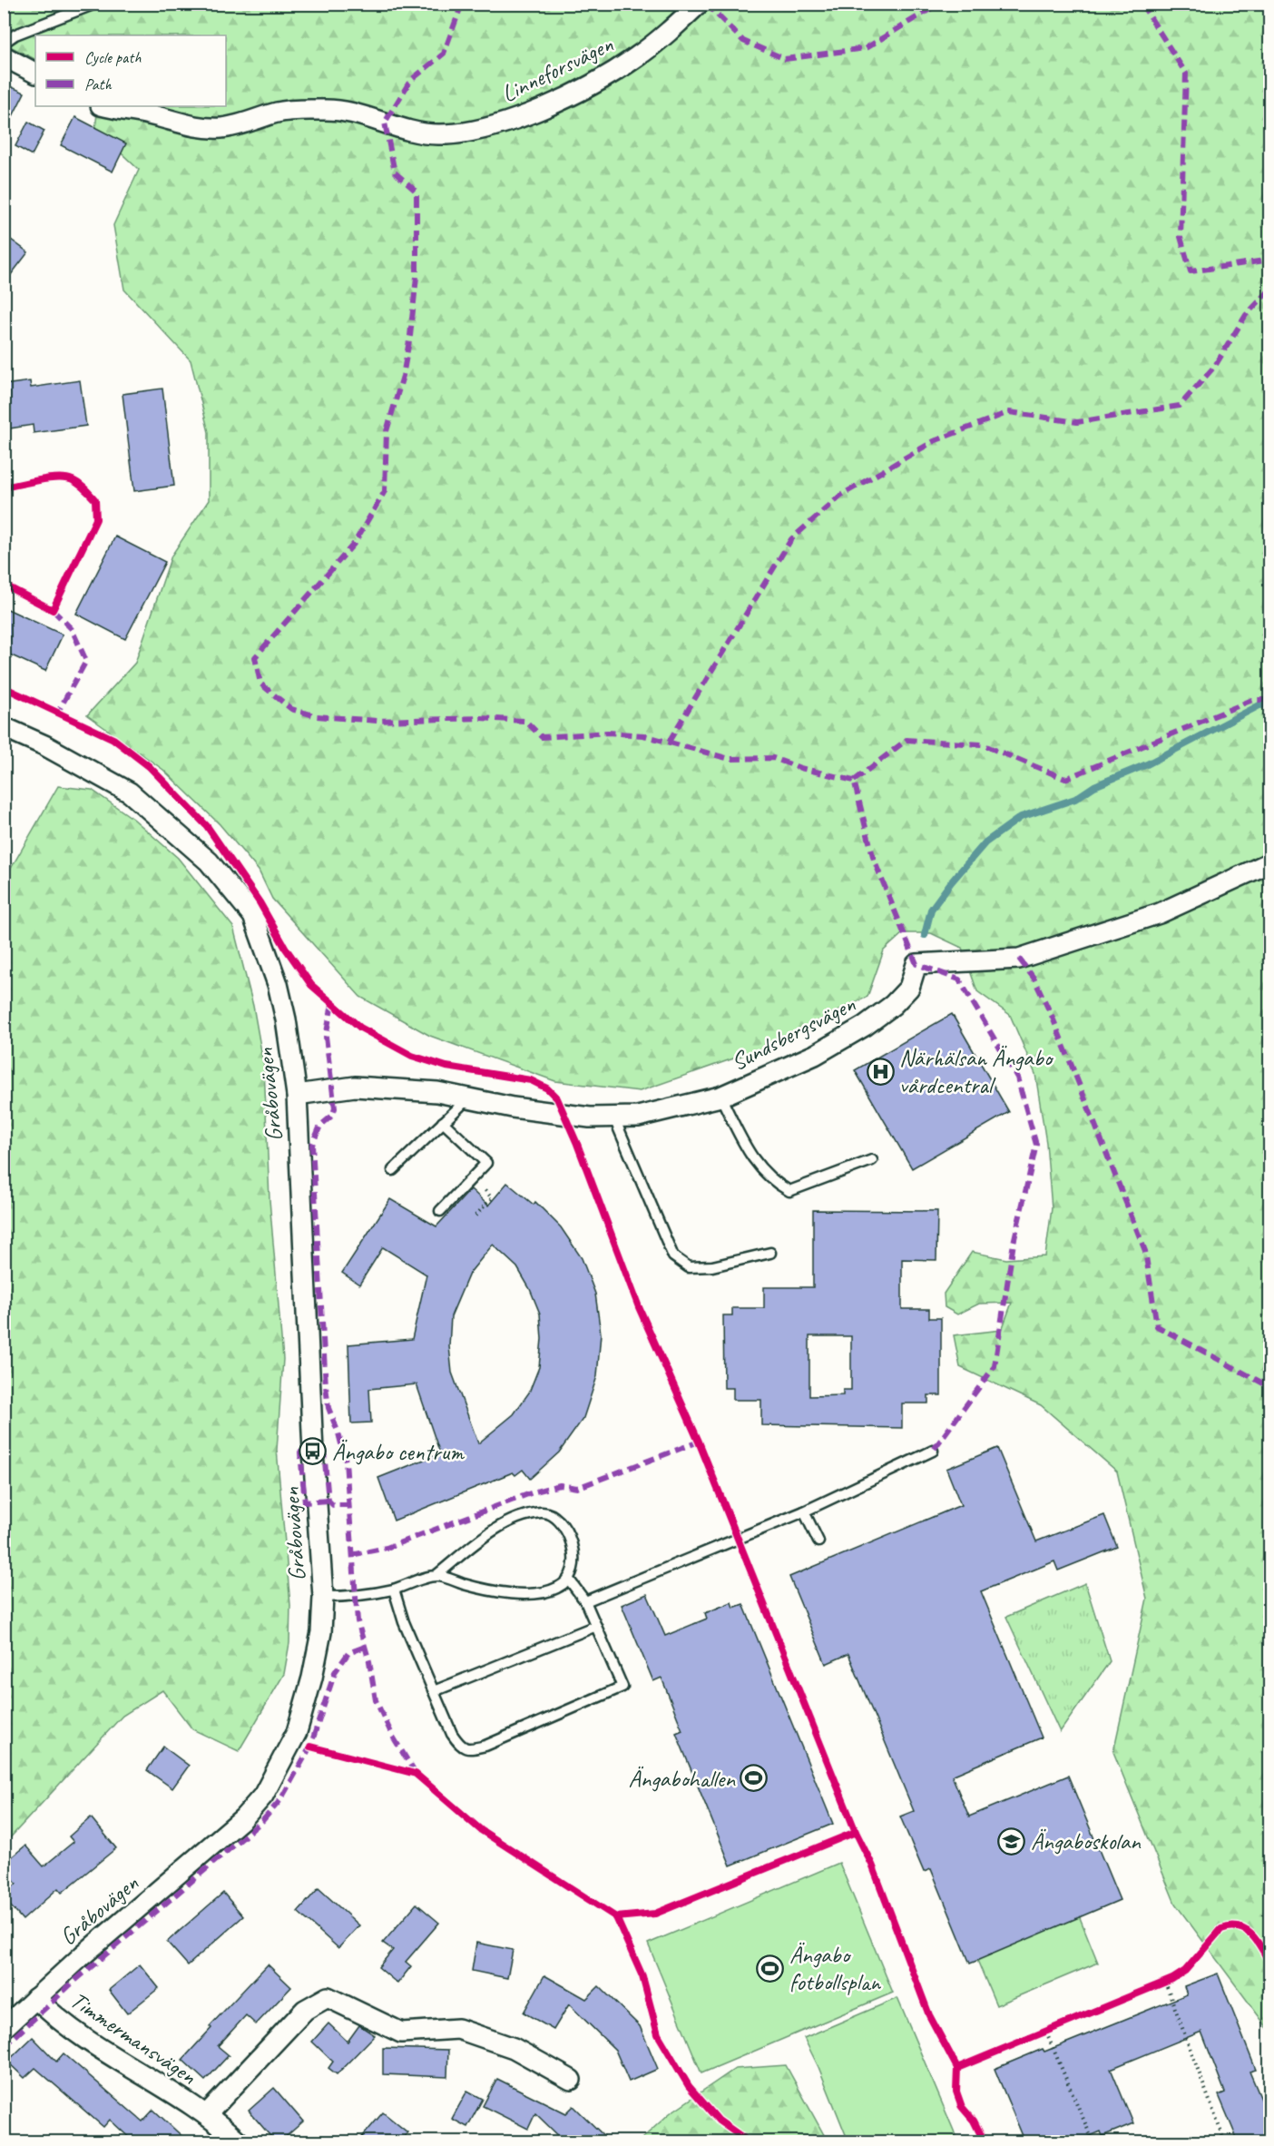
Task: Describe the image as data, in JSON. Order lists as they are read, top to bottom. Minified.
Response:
{"streets":{"street":["Linneforsvägen","Sundsbergsvägen","Gråbovägen","Timmermansvägen"]},"crossings":[["Sundsbergsvägen","Gråbovägen"],["Gråbovägen","Timmermansvägen"]],"places":{"hospital":["Närhälsan Ängabo vårdcentral"],"bus stop":["Ängabo centrum"],"sports":["Ängabohallen","Ängabo fotbollsplan"],"school or university":["Ängaboskolan"]},"legend":["Cycle path","Path"]}
